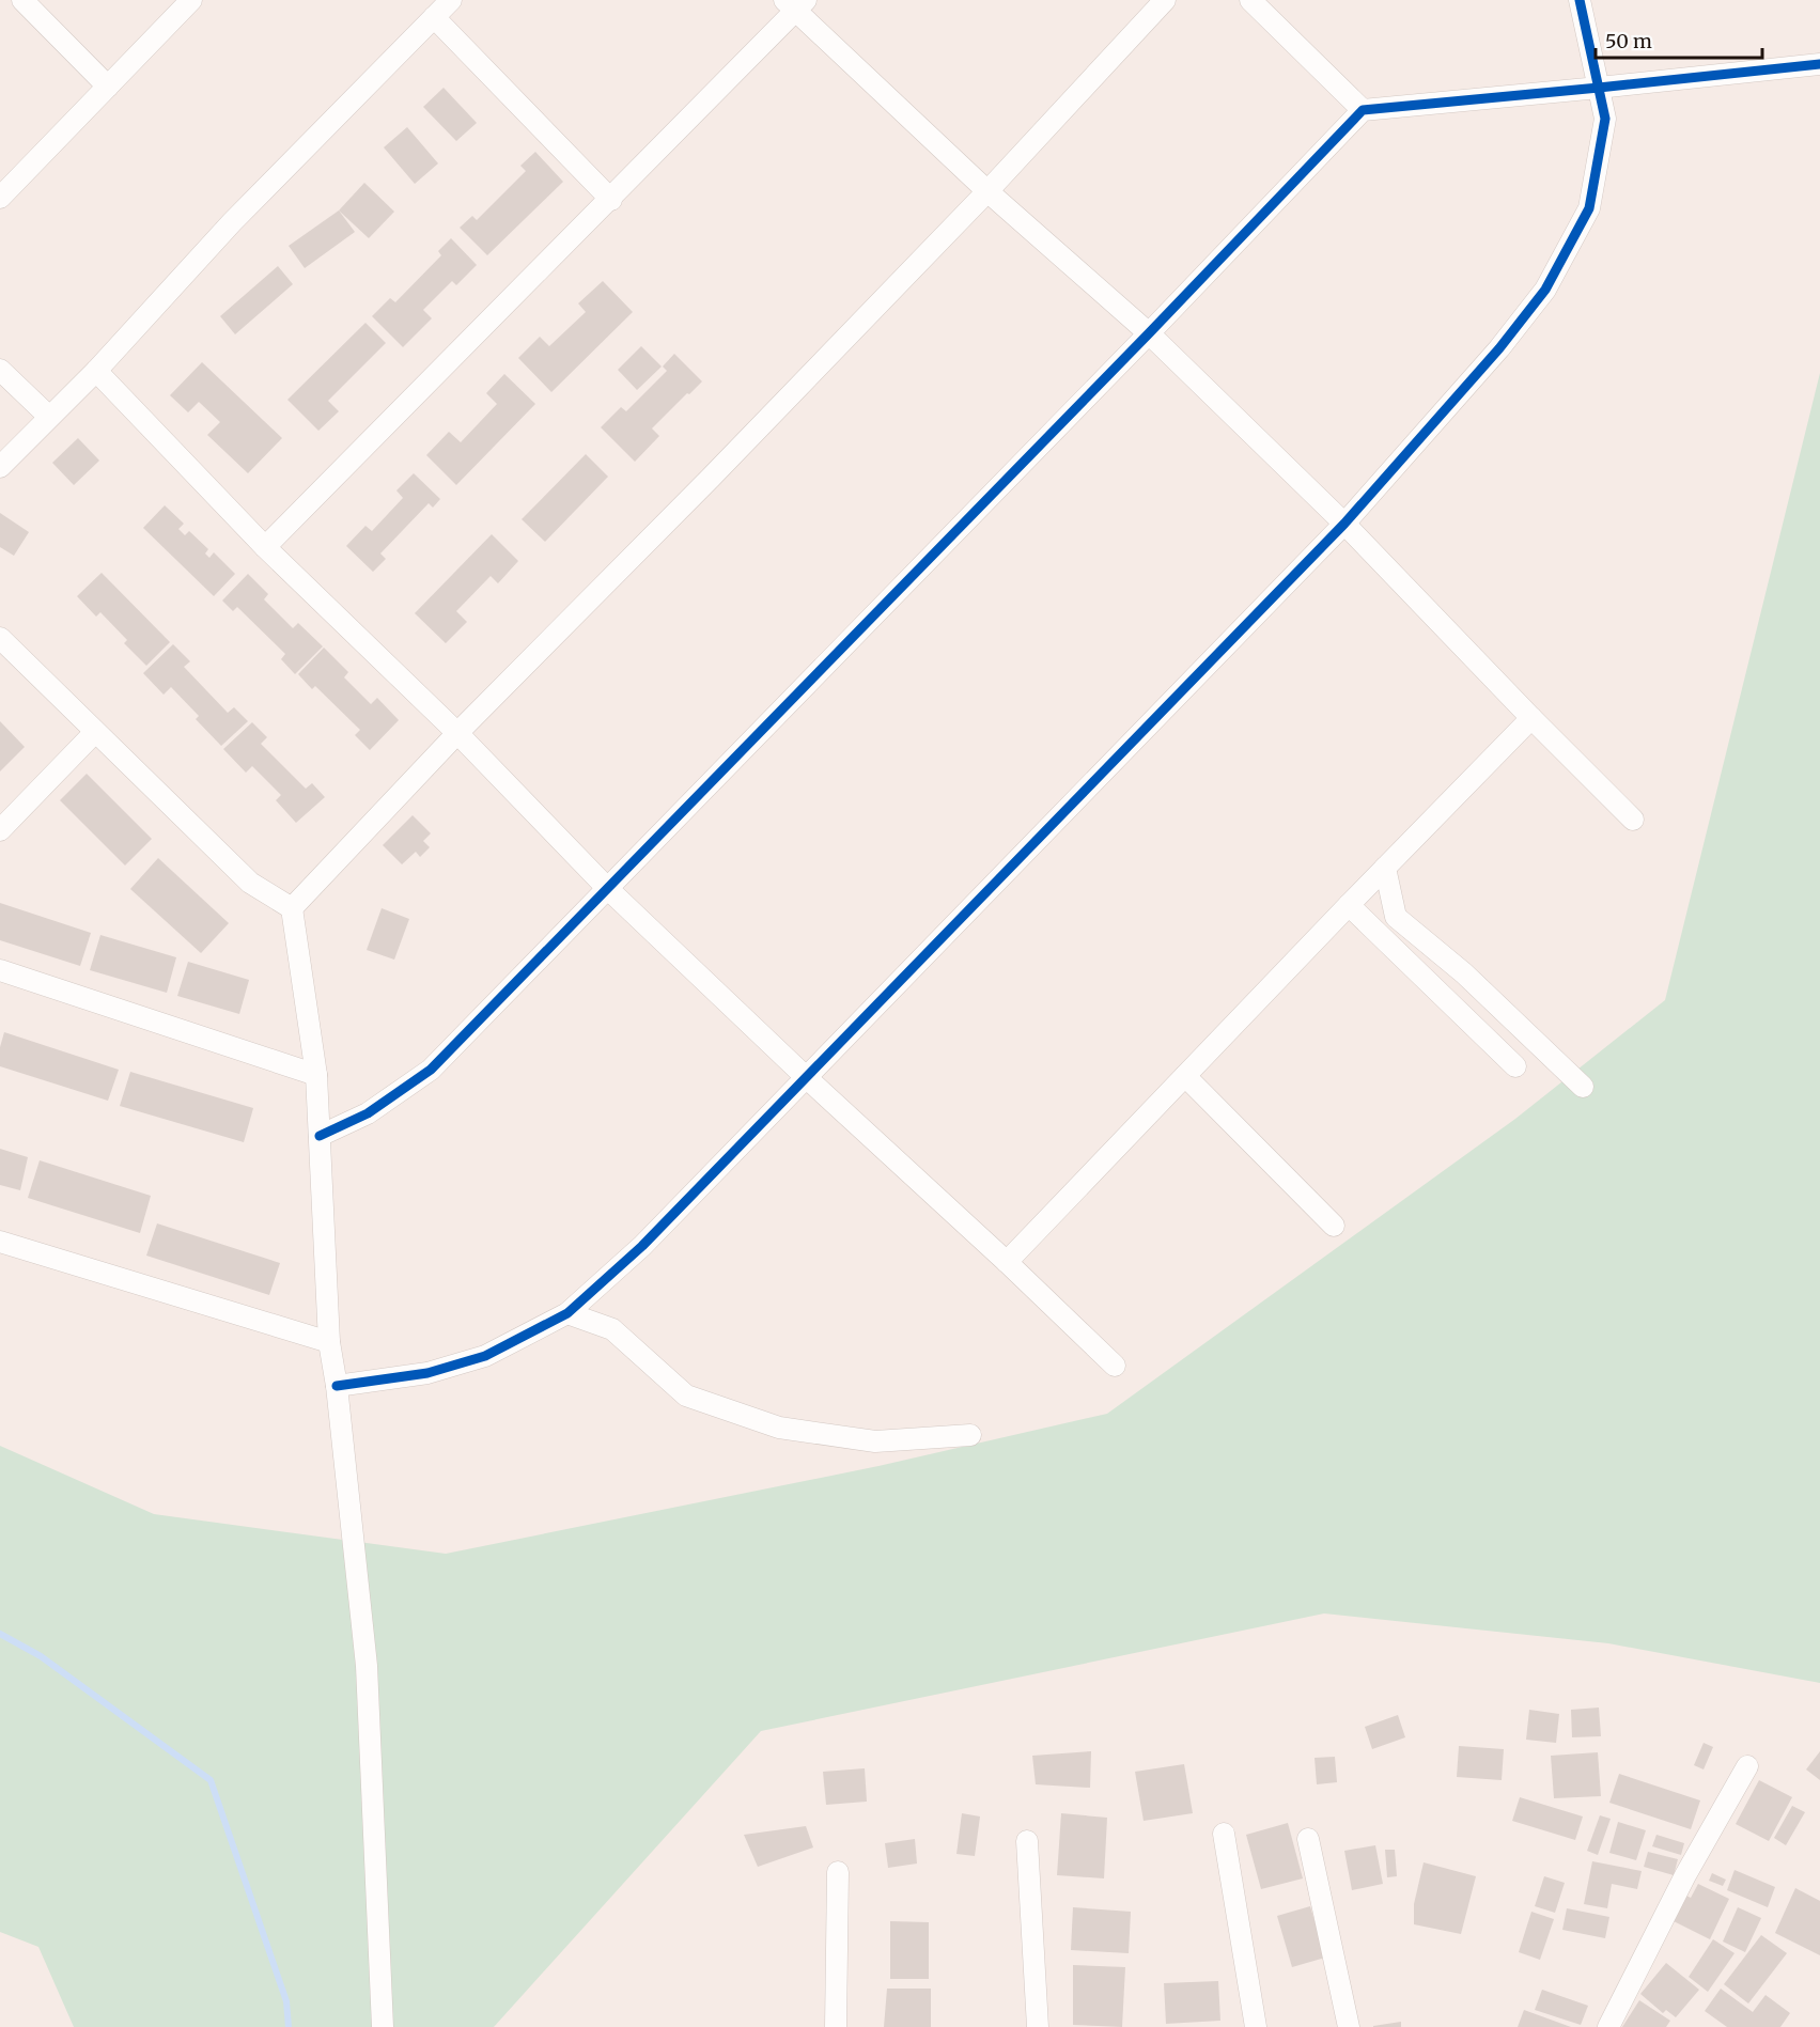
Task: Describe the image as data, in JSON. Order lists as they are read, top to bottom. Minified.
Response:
{"scale_bar":"50 m"}
